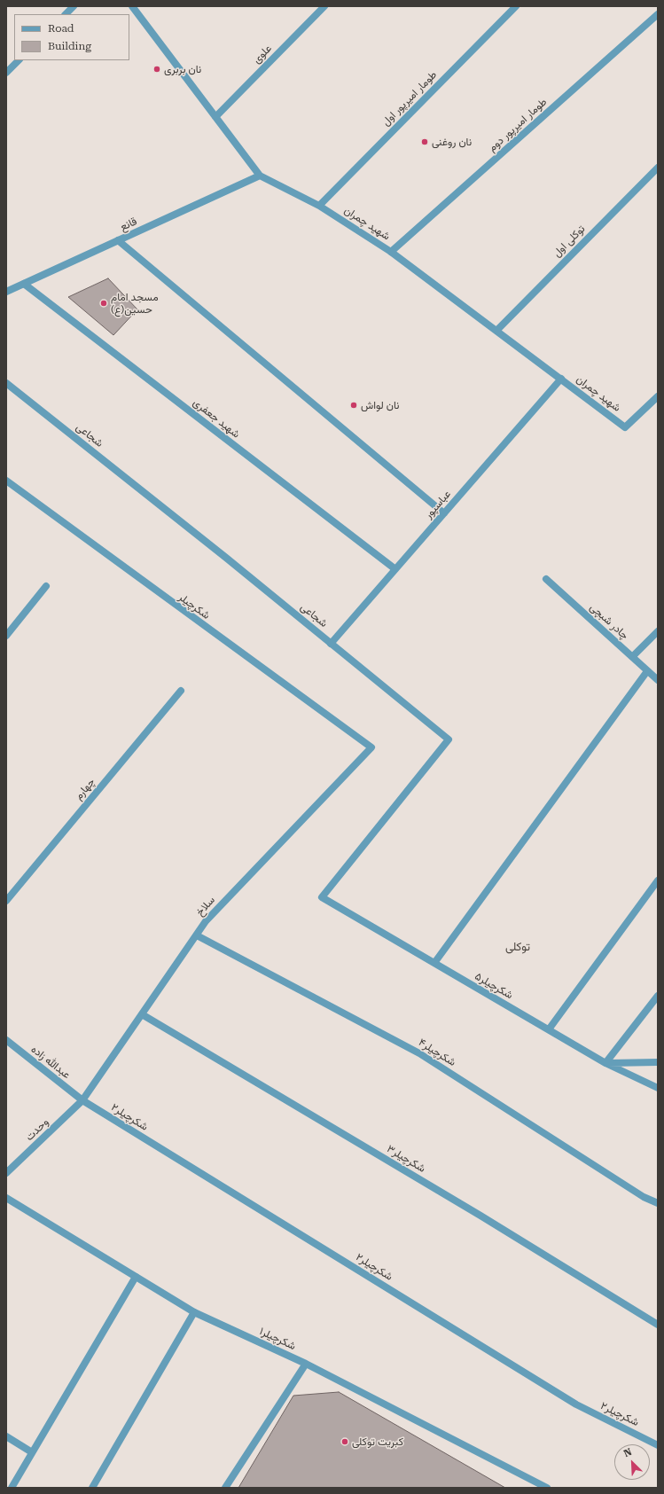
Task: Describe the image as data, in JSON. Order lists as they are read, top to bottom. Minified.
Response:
{"streets":{"street":["علوی","طومار امیرپور اول","طومار امیرپور دوم","شهید چمران","قانع","توکلی اول","شهید جعفری","شجاعی","عباسپور","شکرچیلر","چادر شبچی","چهارم","سلاخ","شکرچیلر۵","شکرچیلر۴","عبدالله زاده","شکرچیلر۲","وحدت","شکرچیلر۳","شکرچیلر۱"]},"crossings":[["علوی","شهید چمران"],["طومار امیرپور اول","شهید چمران"],["طومار امیرپور دوم","شهید چمران"],["شهید چمران","قانع"],["شهید چمران","توکلی اول"],["شهید چمران","عباسپور"],["قانع","شهید جعفری"],["شهید جعفری","عباسپور"],["شجاعی","عباسپور"],["شجاعی","شکرچیلر۵"],["شکرچیلر","سلاخ"],["سلاخ","شکرچیلر۴"],["سلاخ","عبدالله زاده"],["سلاخ","شکرچیلر۲"],["سلاخ","وحدت"],["سلاخ","شکرچیلر۳"],["عبدالله زاده","شکرچیلر۲"],["عبدالله زاده","وحدت"],["شکرچیلر۲","وحدت"]],"districts":["توکلی"],"places":["نان بربری","نان روغنی","مسجد امام حسین(ع)","نان لواش","کبریت توکلی"],"legend":["Road","Building"],"north":"top left"}
